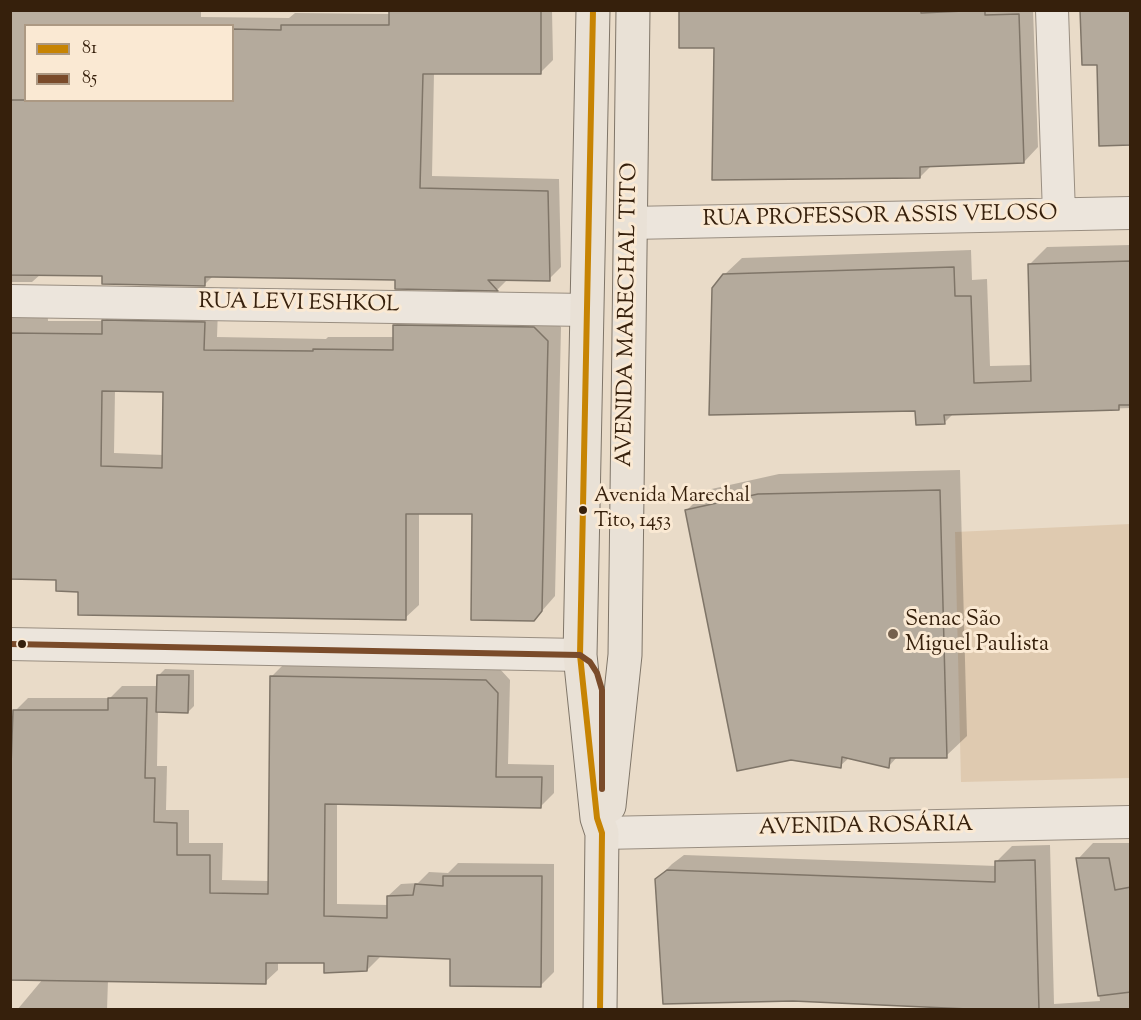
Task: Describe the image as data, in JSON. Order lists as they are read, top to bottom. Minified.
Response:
{"streets":{"main road":["AVENIDA MARECHAL TITO"],"street":["RUA PROFESSOR ASSIS VELOSO","RUA LEVI ESHKOL","AVENIDA ROSÁRIA"]},"crossings":[["RUA PROFESSOR ASSIS VELOSO","AVENIDA MARECHAL TITO"],["RUA LEVI ESHKOL","AVENIDA MARECHAL TITO"],["AVENIDA MARECHAL TITO","AVENIDA ROSÁRIA"]],"places":["Avenida Marechal Tito, 1453","Senac São Miguel Paulista"],"lines":["transit line 81","transit line 85"],"legend":["81","85"]}
